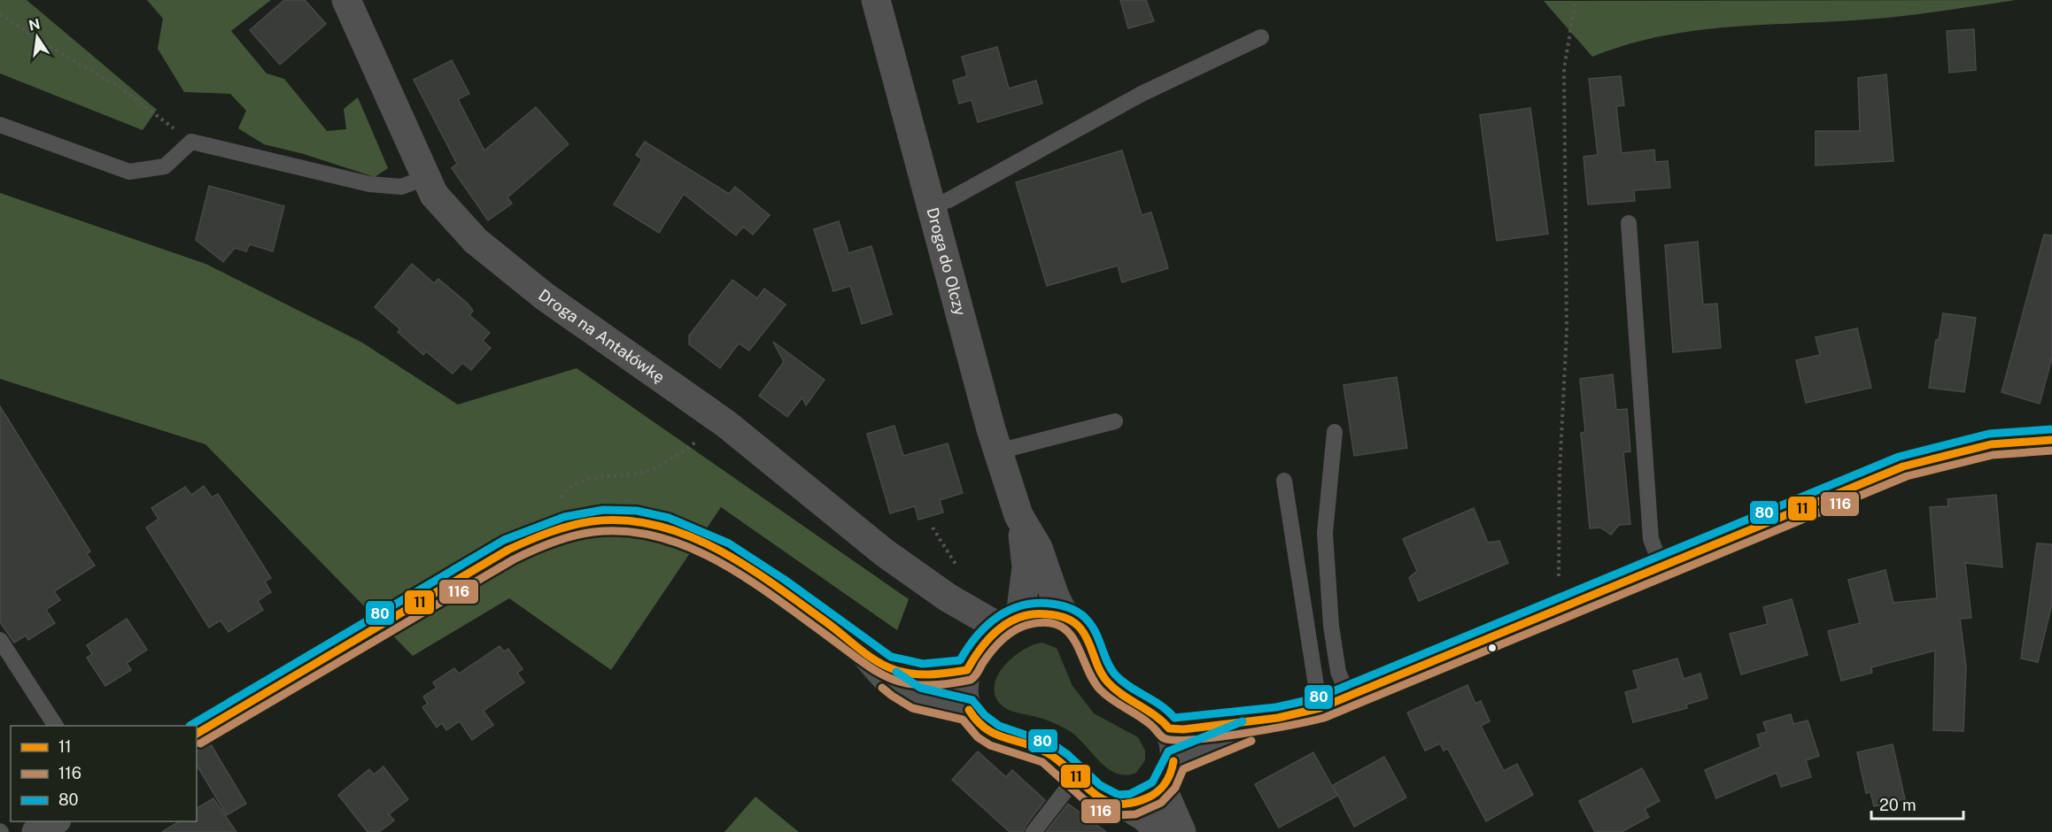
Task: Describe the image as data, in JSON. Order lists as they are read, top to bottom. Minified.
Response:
{"streets":{"street":["Droga do Olczy","Droga na Antałówkę"]},"crossings":[["Droga do Olczy","Droga na Antałówkę"]],"lines":["transit line 80","transit line 11","transit line 116"],"legend":["11","116","80"],"scale_bar":"20 m","north":"top"}
